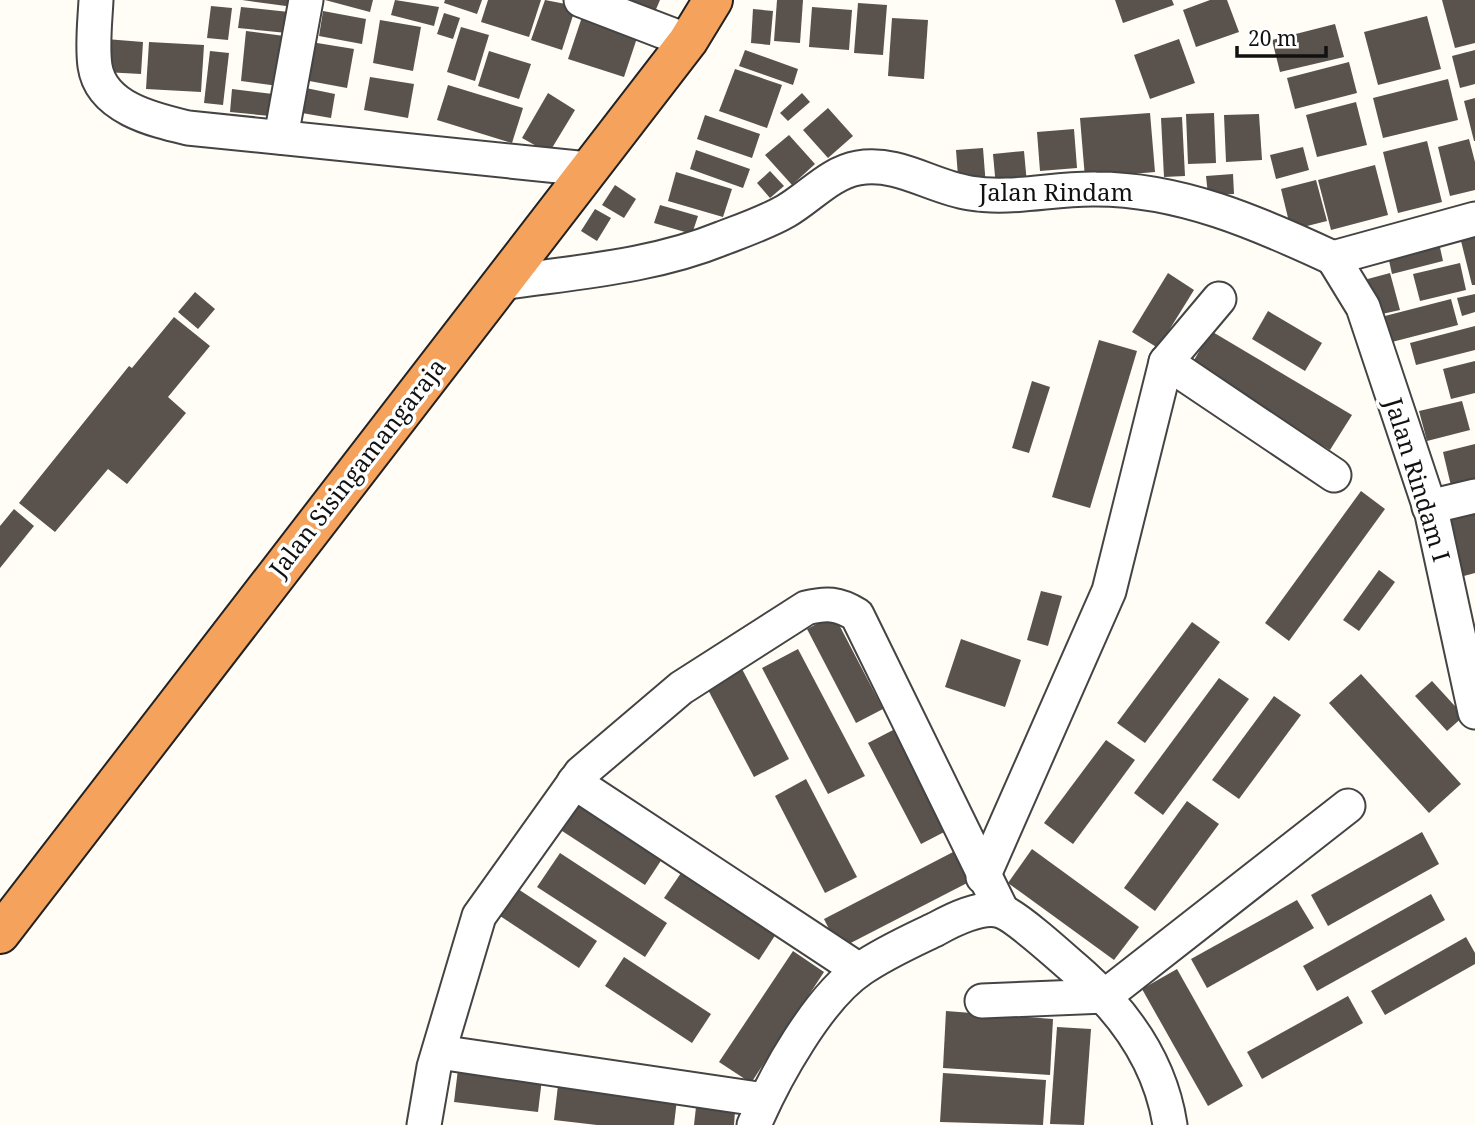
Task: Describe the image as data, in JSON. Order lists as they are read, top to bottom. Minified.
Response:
{"streets":{"highway":["Jalan Sisingamangaraja"],"street":["Jalan Rindam","Jalan Rindam I"]},"crossings":[["Jalan Rindam","Jalan Sisingamangaraja"],["Jalan Rindam","Jalan Rindam I"]],"scale_bar":"20 m"}
